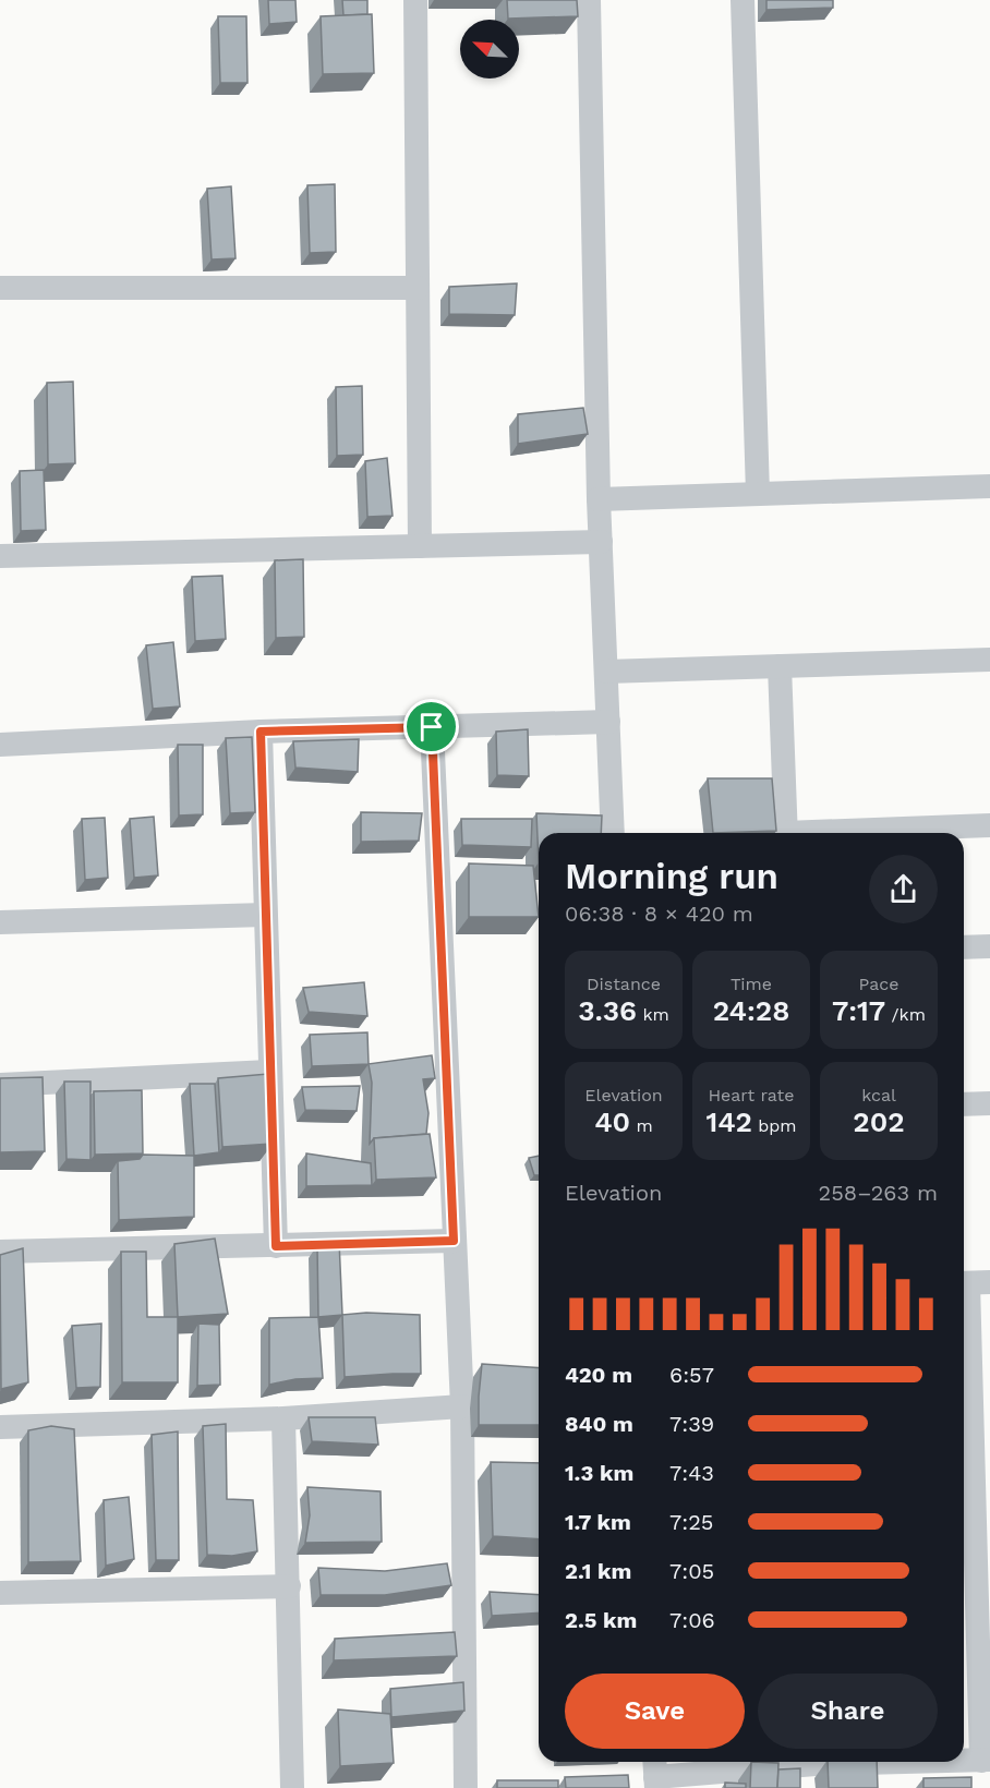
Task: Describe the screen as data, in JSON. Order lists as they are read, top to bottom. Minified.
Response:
{"north":"top left","page":{"heading":["Morning run","06:38 · 8 × 420 m"],"stats":[["Distance","3.36 km"],["Time","24:28"],["Pace","7:17 /km"],["Elevation","40 m"],["Heart rate","142 bpm"],["kcal","202"]],"chart":["Elevation","258–263 m"],"list":[{"name":"420 m","note":"6:57"},{"name":"840 m","note":"7:39"},{"name":"1.3 km","note":"7:43"},{"name":"1.7 km","note":"7:25"},{"name":"2.1 km","note":"7:05"},{"name":"2.5 km","note":"7:06"}],"buttons":["Save","Share"]}}
